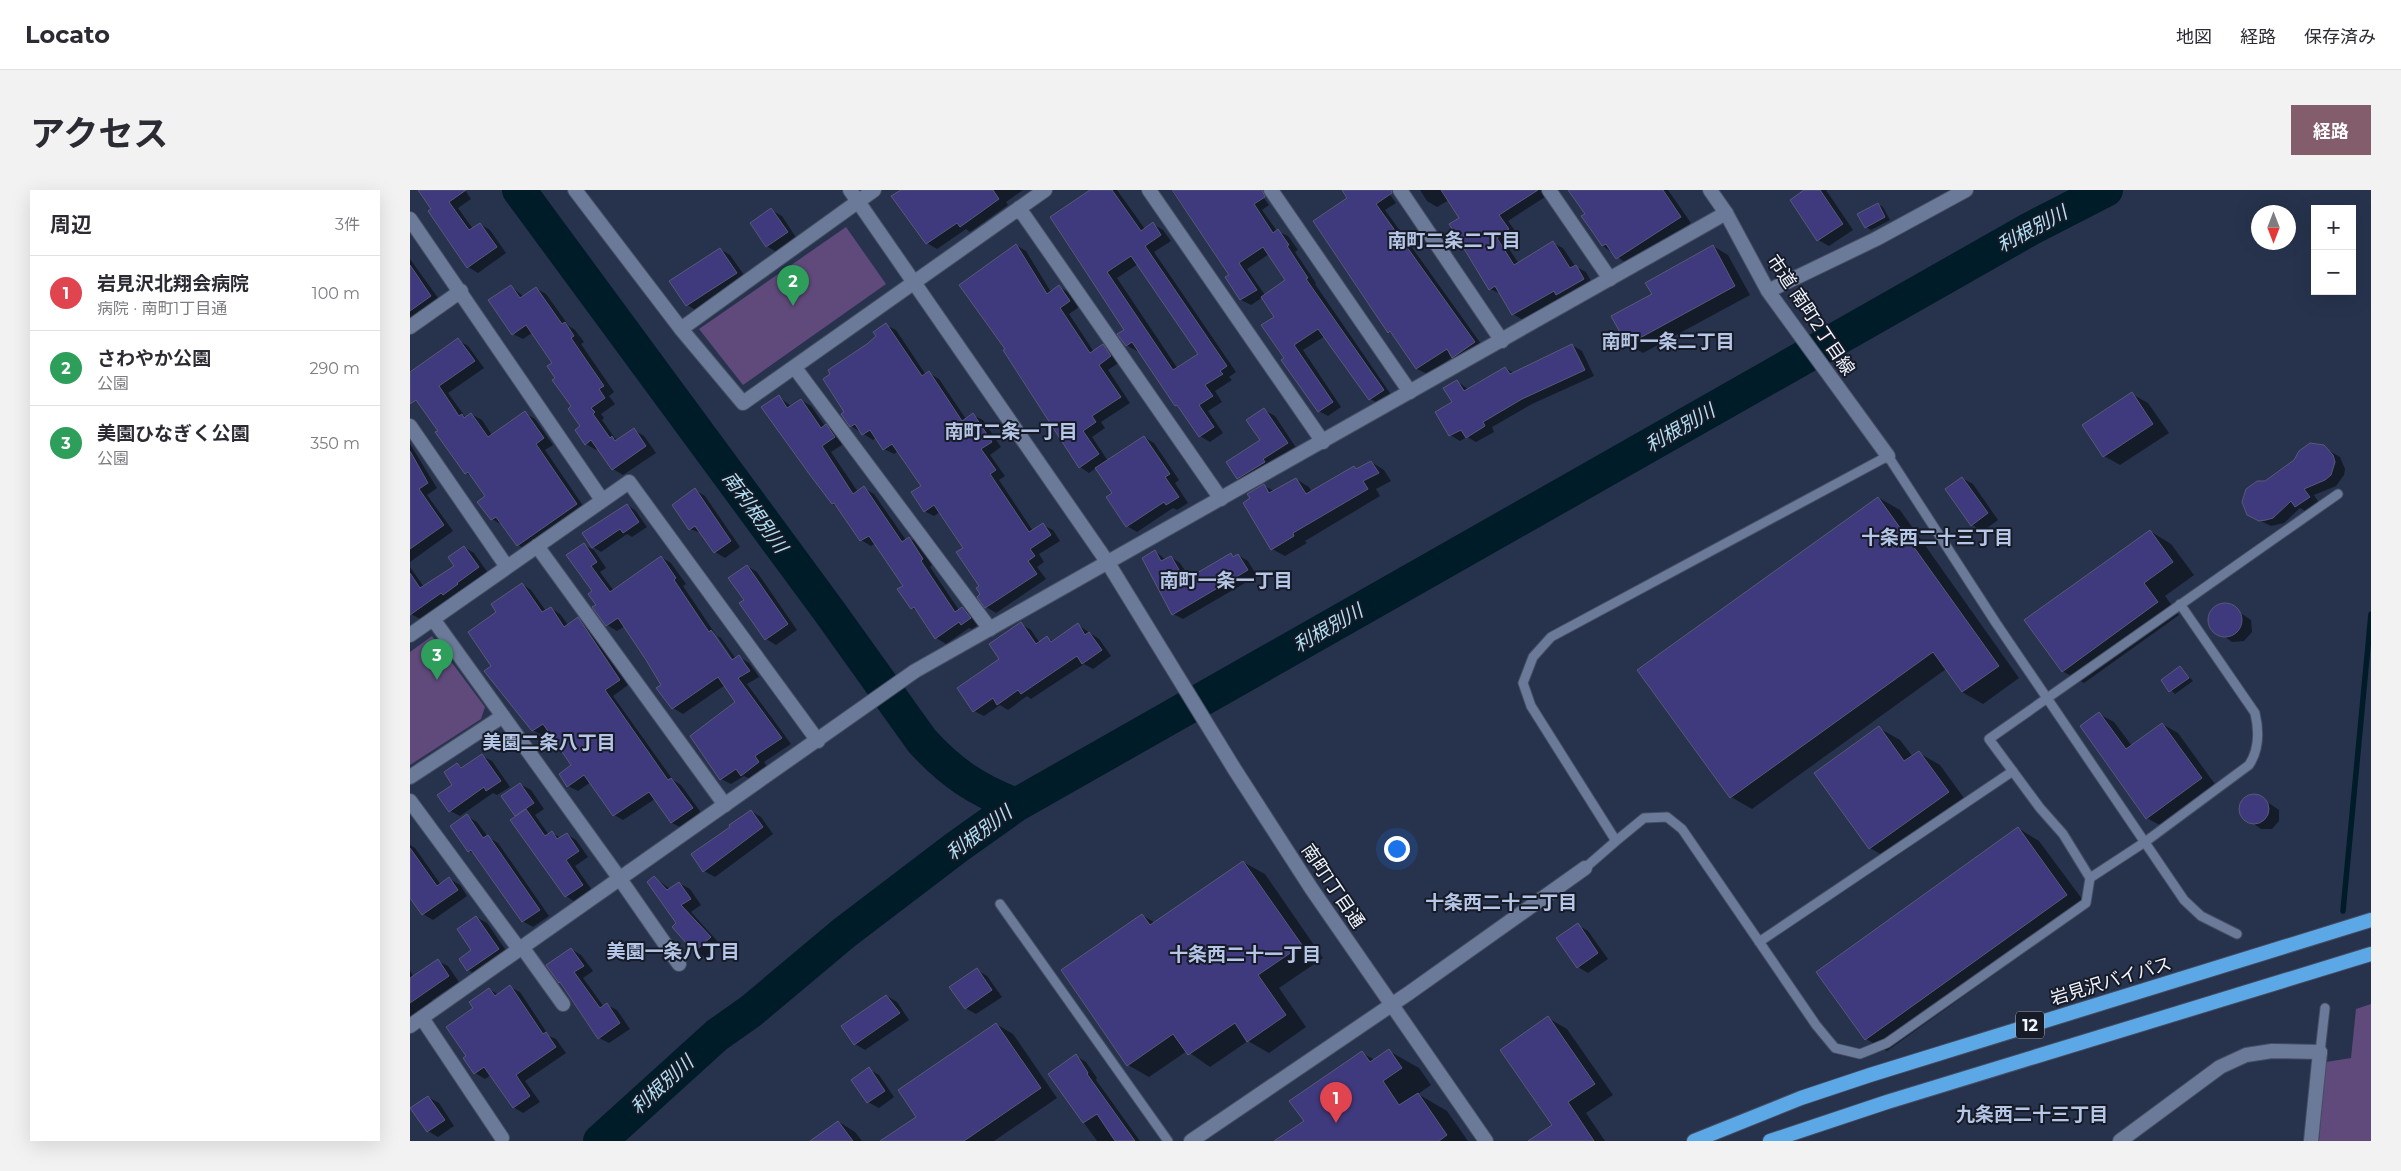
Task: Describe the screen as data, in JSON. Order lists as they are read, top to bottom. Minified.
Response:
{"streets":{"highway":["岩見沢バイパス","12"],"street":["市道 南町2丁目線","南町1丁目通"]},"districts":["南町二条二丁目","南町一条二丁目","南町二条一丁目","十条西二十三丁目","南町一条一丁目","美園二条八丁目","十条西二十二丁目","美園一条八丁目","十条西二十一丁目","九条西二十三丁目"],"water":["利根別川","南利根別川"],"north":"bottom","page":{"header":"Locato","nav":["地図","経路","保存済み"],"title":"アクセス","buttons":"経路","heading":["周辺","3件"],"map_buttons":["+","−"],"list":[{"mark":"1","name":"岩見沢北翔会病院","note":"病院 · 南町1丁目通","value":"100 m"},{"mark":"2","name":"さわやか公園","note":"公園","value":"290 m"},{"mark":"3","name":"美園ひなぎく公園","note":"公園","value":"350 m"}],"pins":["2","3","1"]}}
